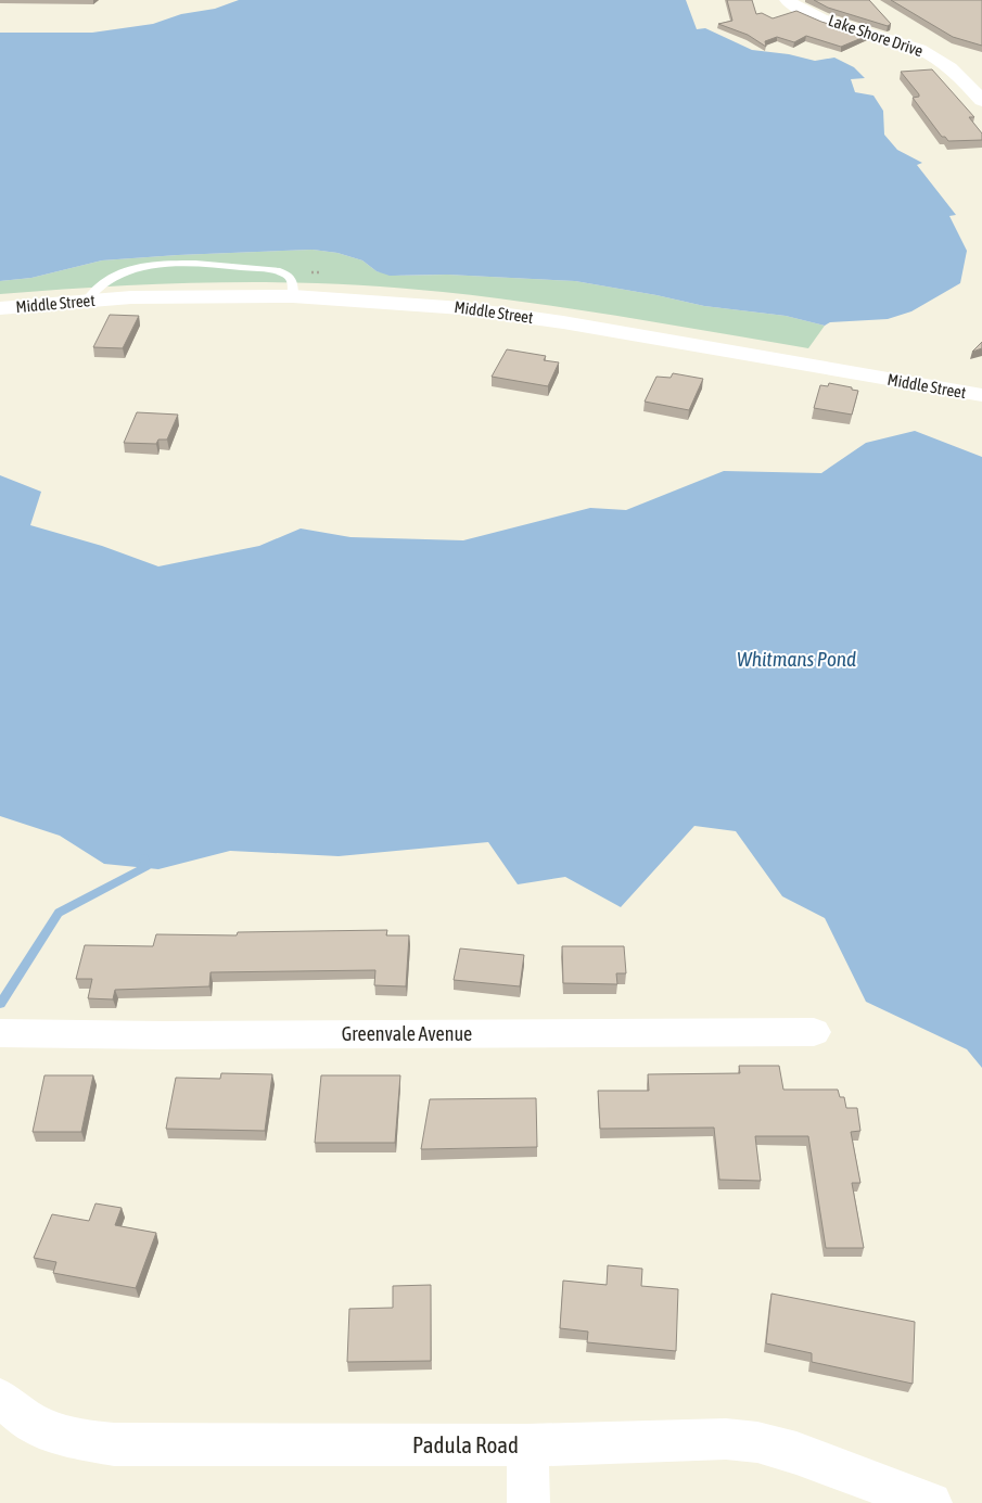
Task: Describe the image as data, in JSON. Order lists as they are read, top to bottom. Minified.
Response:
{"streets":{"street":["Lake Shore Drive","Middle Street","Greenvale Avenue","Padula Road"]},"water":["Whitmans Pond"]}
